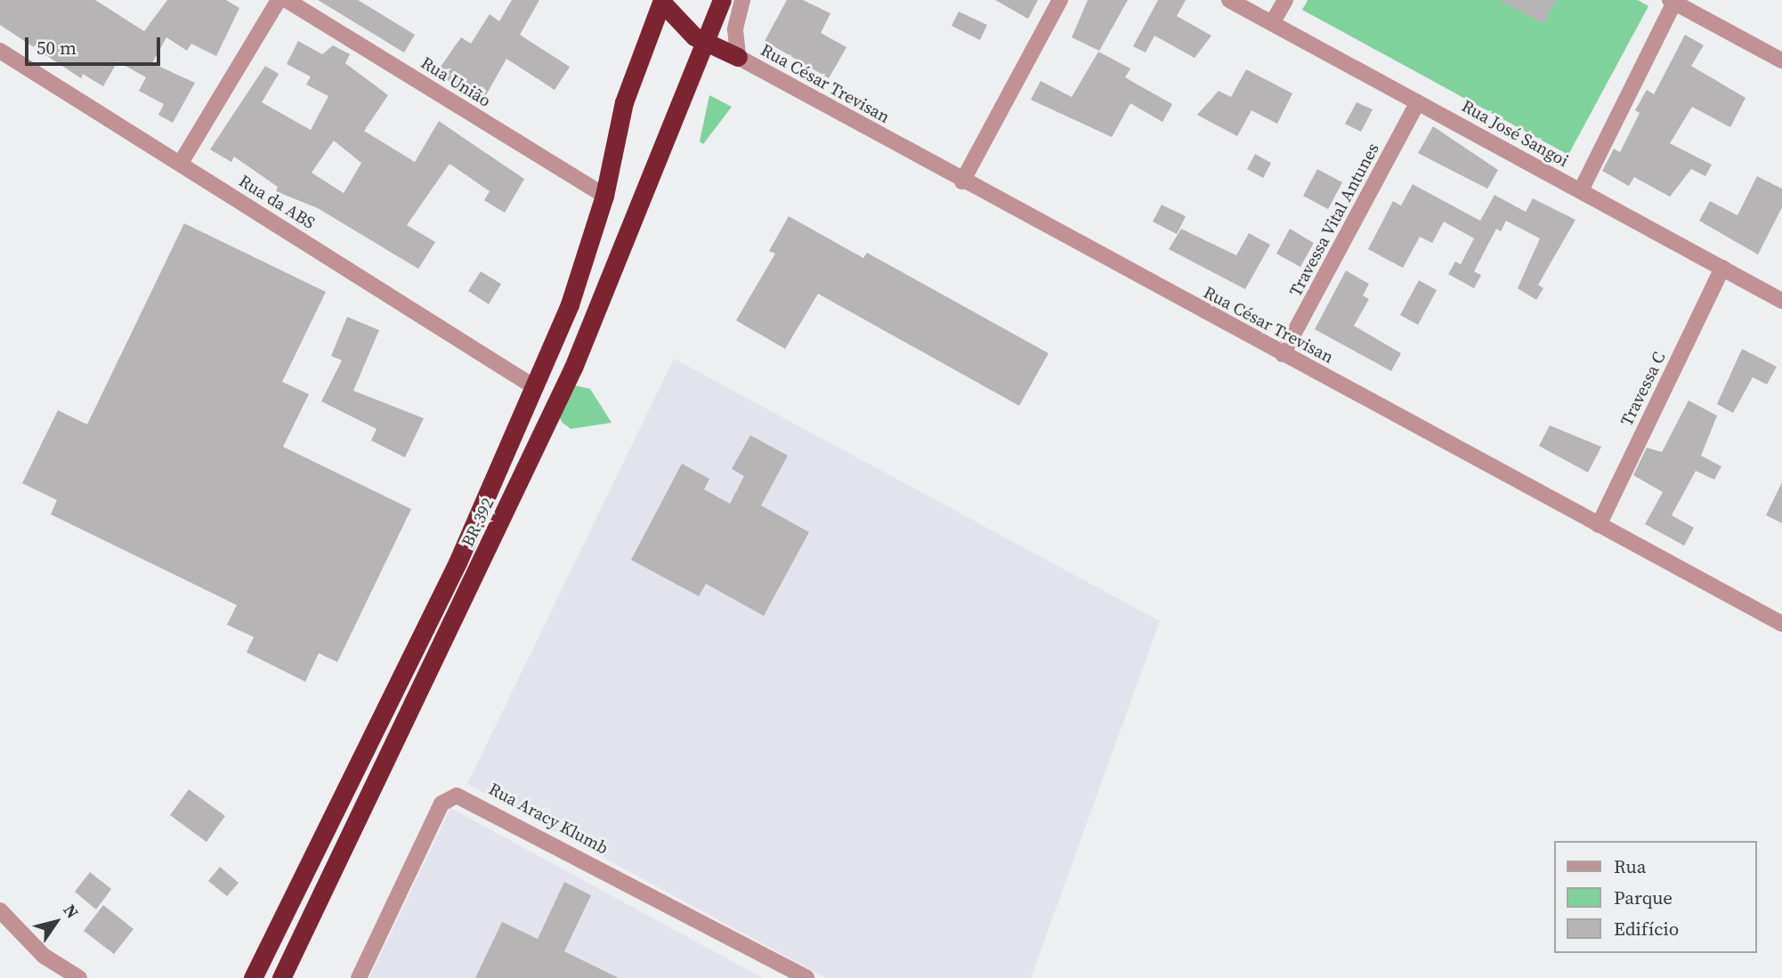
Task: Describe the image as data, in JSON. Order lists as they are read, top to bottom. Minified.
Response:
{"streets":{"highway":["BR-392"],"street":["Rua União","Rua César Trevisan","Rua José Sangoi","Rua da ABS","Travessa Vital Antunes","Travessa C","Rua Aracy Klumb"]},"crossings":[["Rua União","BR-392"],["Rua César Trevisan","Travessa Vital Antunes"],["Rua César Trevisan","Travessa C"],["Rua César Trevisan","BR-392"],["Rua José Sangoi","Travessa Vital Antunes"],["Rua José Sangoi","Travessa C"],["Rua da ABS","BR-392"]],"legend":["Rua","Parque","Edifício"],"scale_bar":"50 m","north":"top right"}
